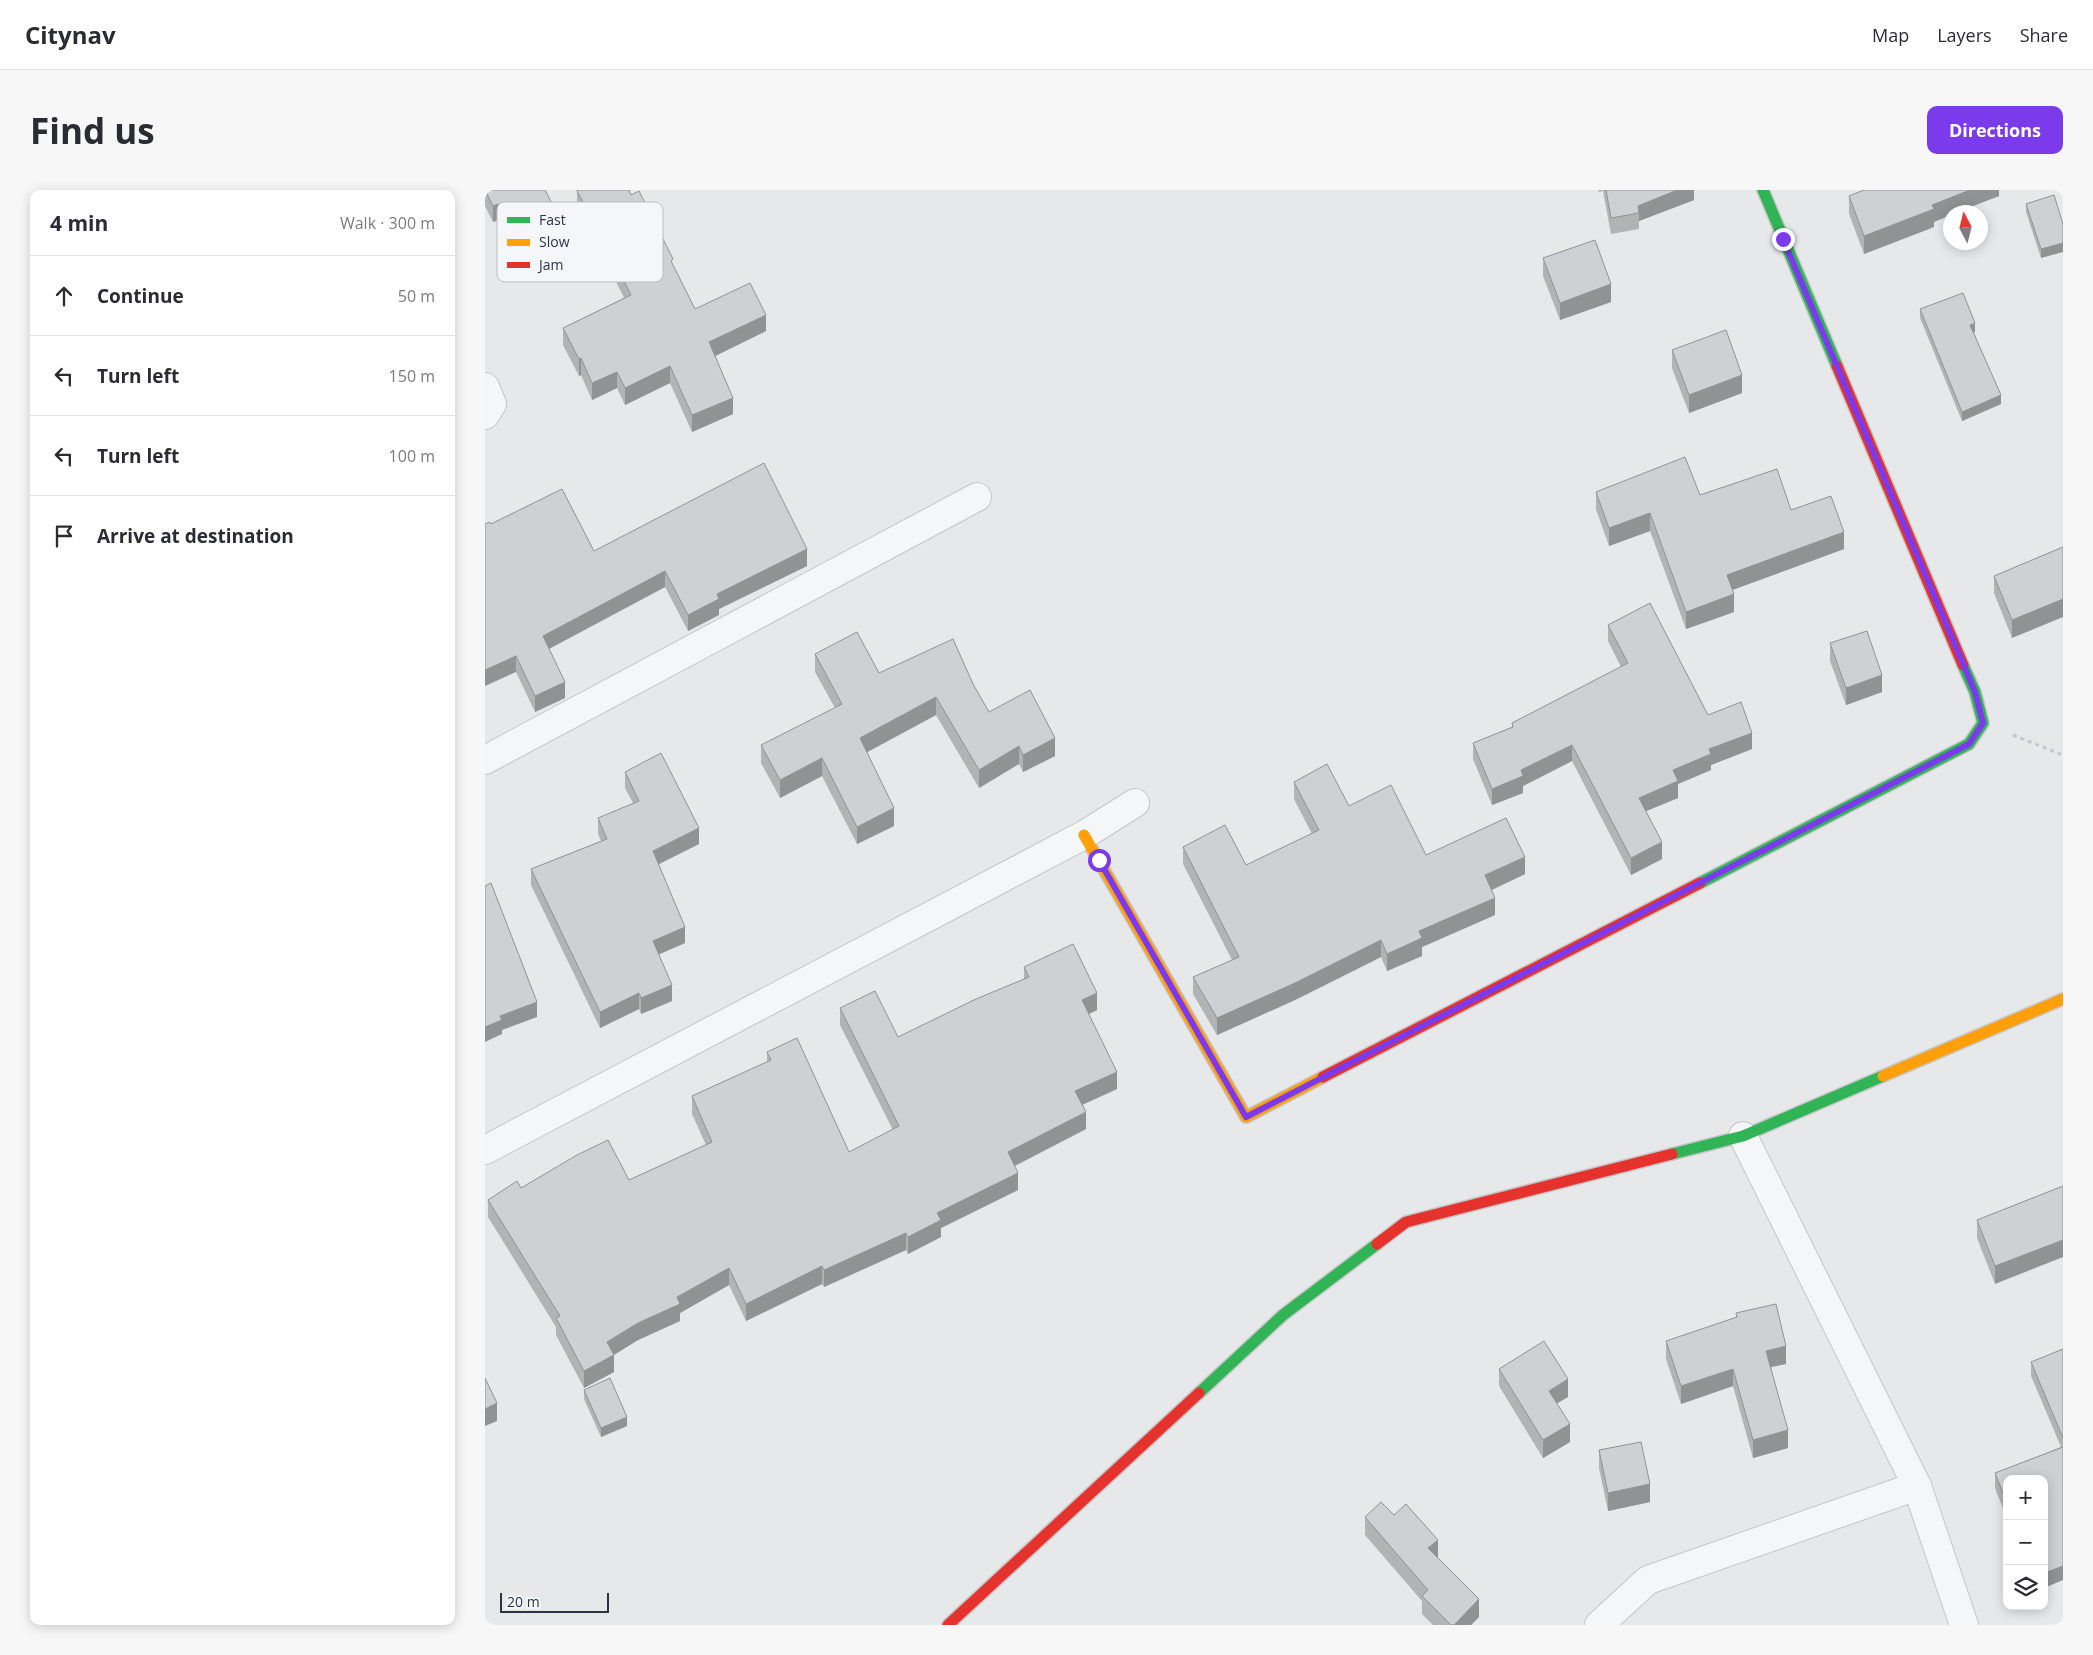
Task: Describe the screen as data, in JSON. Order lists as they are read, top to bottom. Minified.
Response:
{"legend":["Fast","Slow","Jam"],"scale_bar":"20 m","north":"top","page":{"header":"Citynav","nav":["Map","Layers","Share"],"buttons":"Directions","title":"Find us","heading":["4 min","Walk · 300 m"],"list":[["Continue","50 m"],["Turn left","150 m"],["Turn left","100 m"],"Arrive at destination"],"map_buttons":["+","−"],"scale":"20 m"}}
